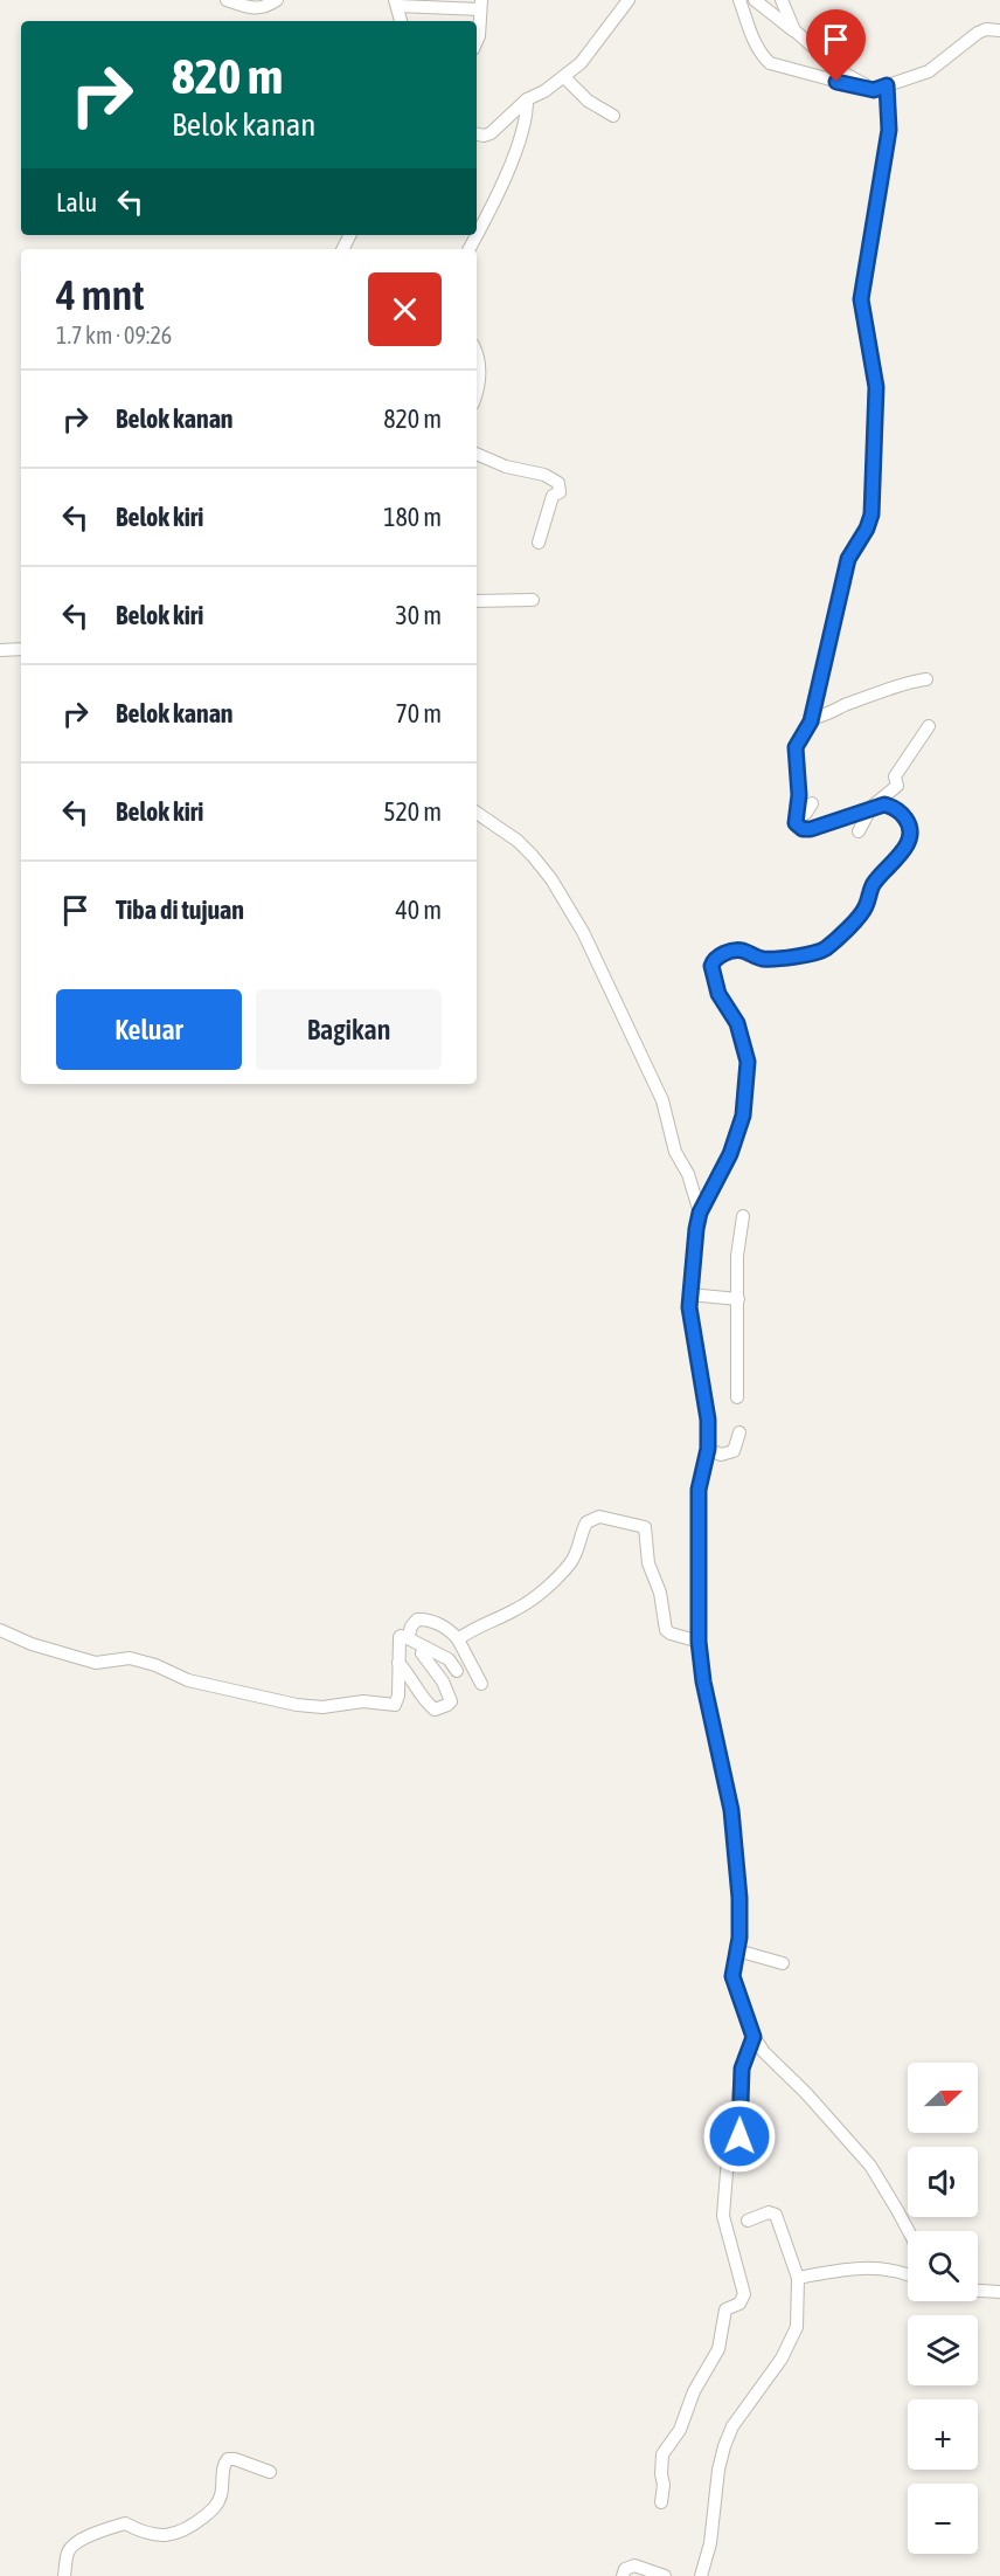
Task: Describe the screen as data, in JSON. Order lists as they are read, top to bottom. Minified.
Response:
{"north":"right","page":{"turn":["820 m","Belok kanan"],"then":"Lalu","heading":["4 mnt","1.7 km · 09:26"],"list":[{"name":"Belok kanan","value":"820 m"},{"name":"Belok kiri","value":"180 m"},{"name":"Belok kiri","value":"30 m"},{"name":"Belok kanan","value":"70 m"},{"name":"Belok kiri","value":"520 m"},{"name":"Tiba di tujuan","value":"40 m"}],"buttons":["Keluar","Bagikan"],"map_buttons":["+","−"]}}
